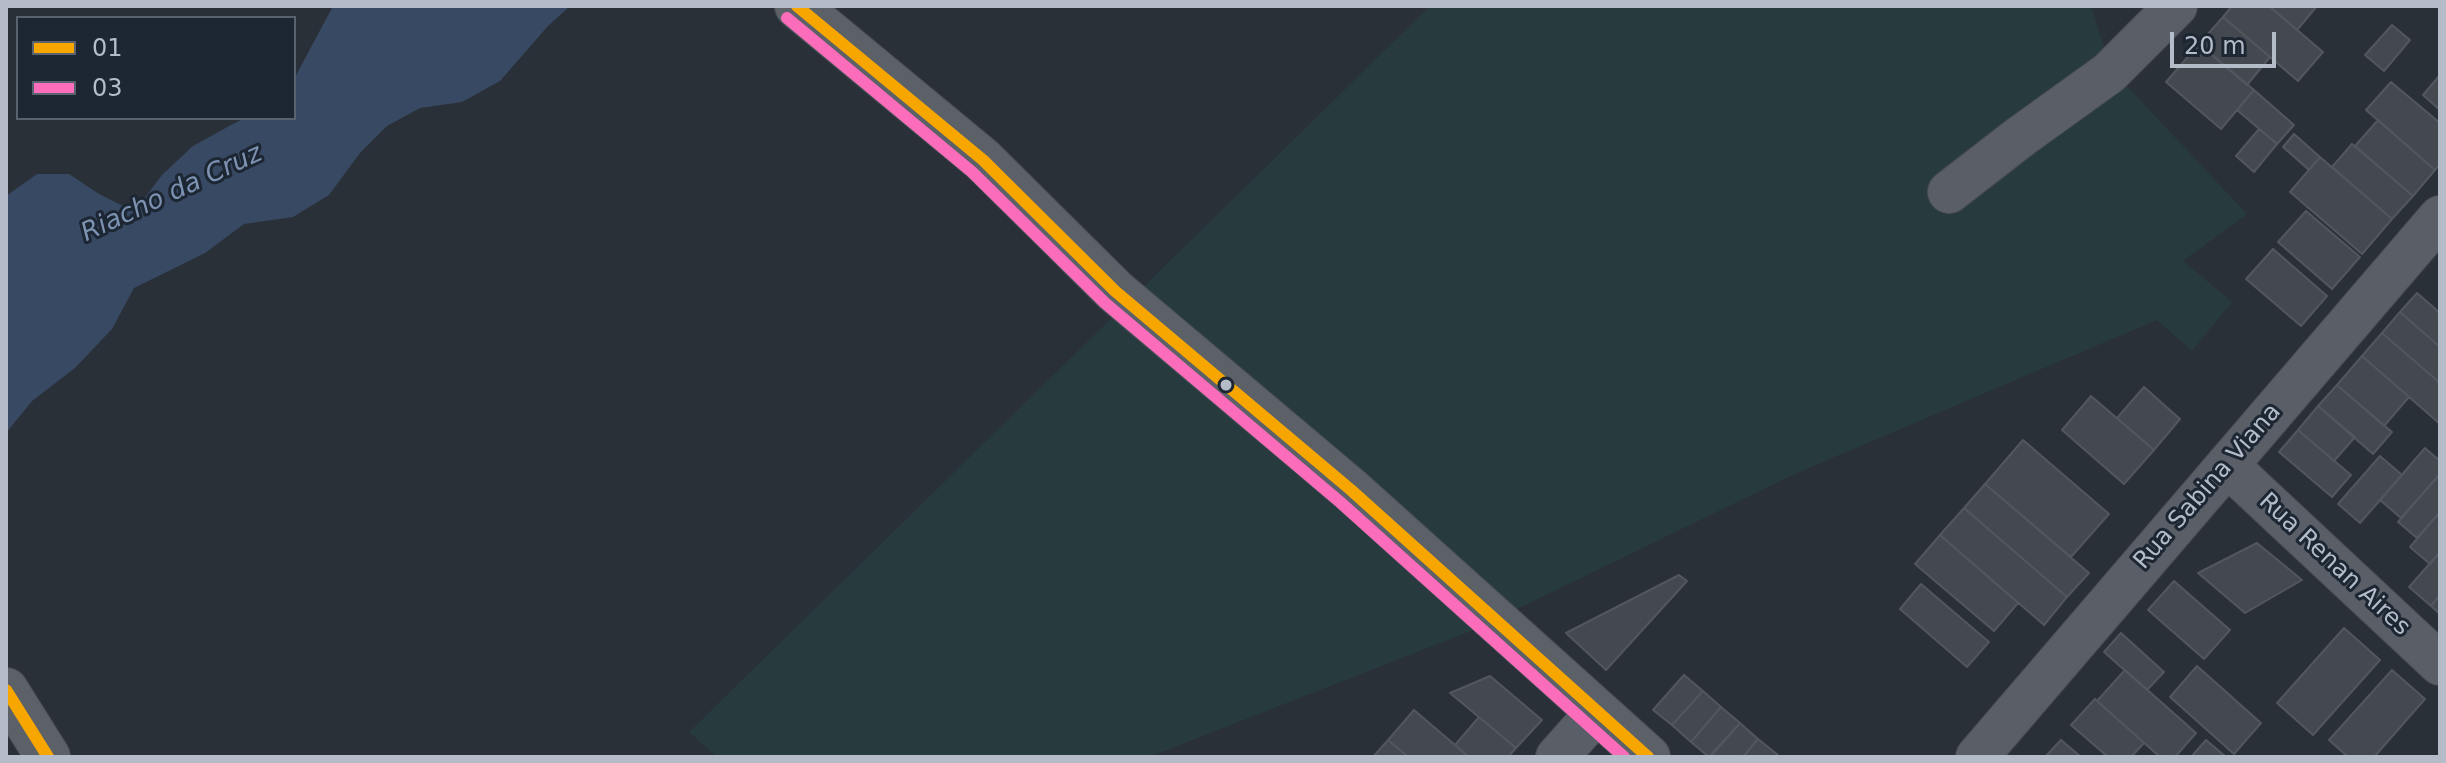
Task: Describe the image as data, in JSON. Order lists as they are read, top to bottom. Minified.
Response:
{"streets":{"street":["Rua Sabina Viana","Rua Renan Aires"]},"crossings":[["Rua Sabina Viana","Rua Renan Aires"]],"water":["Riacho da Cruz"],"lines":["transit line 01","transit line 03"],"legend":["01","03"],"scale_bar":"20 m"}
